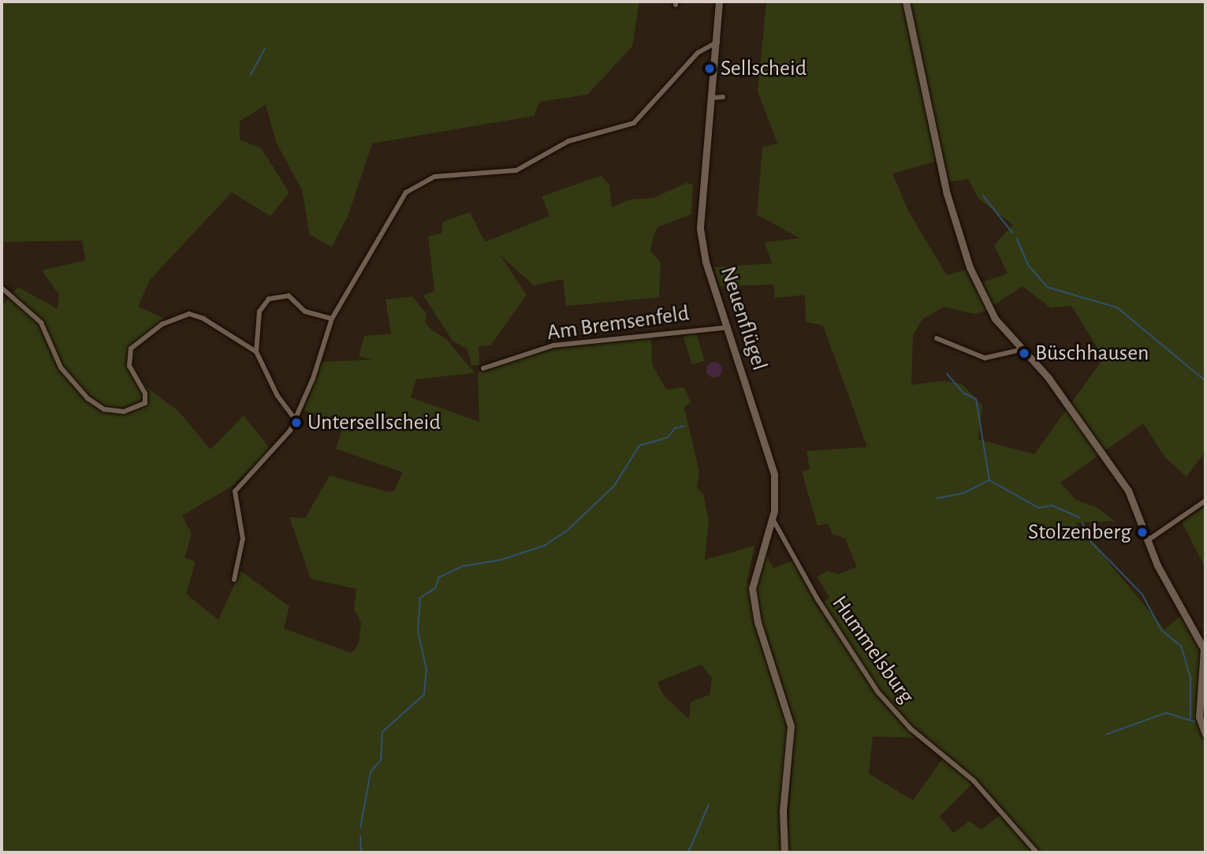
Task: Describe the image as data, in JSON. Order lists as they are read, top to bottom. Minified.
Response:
{"streets":{"main road":["Neuenflügel"],"street":["Am Bremsenfeld","Hummelsburg"]},"crossings":[["Neuenflügel","Am Bremsenfeld"],["Neuenflügel","Hummelsburg"]],"places":["Sellscheid","Büschhausen","Untersellscheid","Stolzenberg"]}
